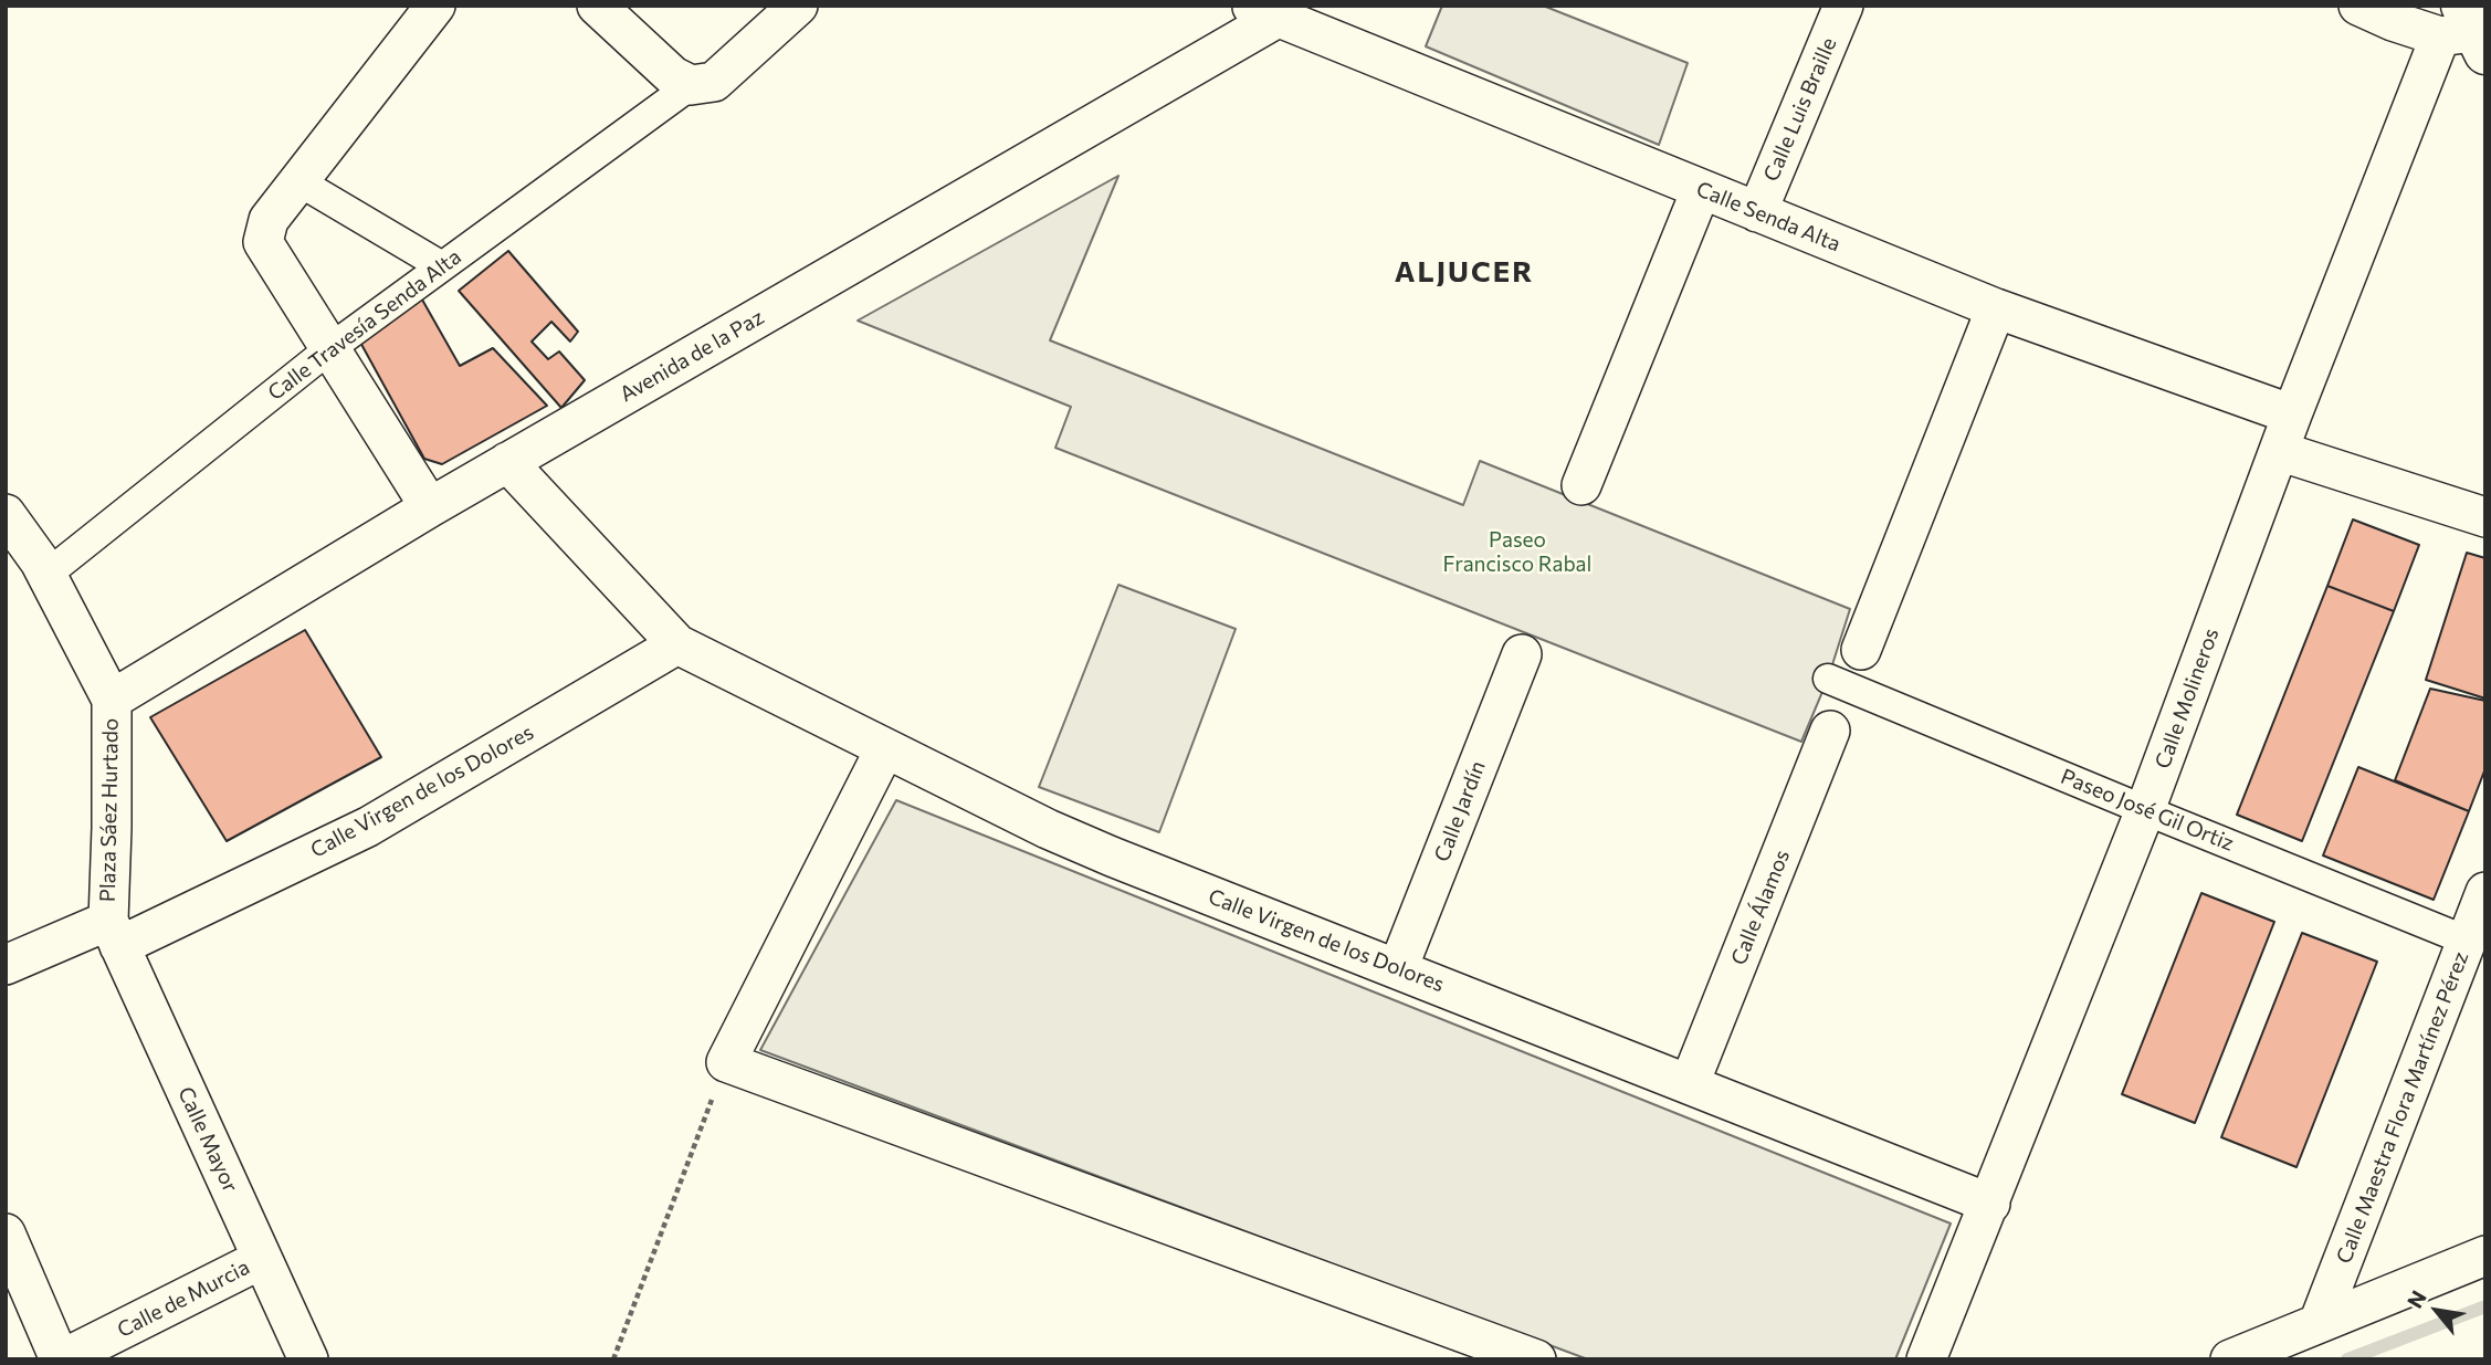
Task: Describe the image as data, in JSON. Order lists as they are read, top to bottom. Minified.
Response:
{"streets":{"street":["Calle Luis Braille","Calle Senda Alta","Calle Travesía Senda Alta","Avenida de la Paz","Calle Molineros","Calle Virgen de los Dolores","Plaza Sáez Hurtado","Paseo José Gil Ortiz","Calle Jardín","Calle Álamos","Calle Maestra Flora Martínez Pérez","Calle Mayor","Calle de Murcia"]},"crossings":[["Calle Luis Braille","Calle Senda Alta"],["Calle Senda Alta","Avenida de la Paz"],["Calle Senda Alta","Calle Molineros"],["Avenida de la Paz","Calle Virgen de los Dolores"],["Avenida de la Paz","Plaza Sáez Hurtado"],["Calle Molineros","Calle Virgen de los Dolores"],["Calle Molineros","Paseo José Gil Ortiz"],["Calle Virgen de los Dolores","Plaza Sáez Hurtado"],["Calle Virgen de los Dolores","Calle Jardín"],["Calle Virgen de los Dolores","Calle Álamos"],["Calle Virgen de los Dolores","Calle Mayor"],["Plaza Sáez Hurtado","Calle Mayor"],["Paseo José Gil Ortiz","Calle Maestra Flora Martínez Pérez"],["Calle Mayor","Calle de Murcia"]],"districts":["ALJUCER"],"parks":["Paseo Francisco Rabal"],"north":"top left"}
